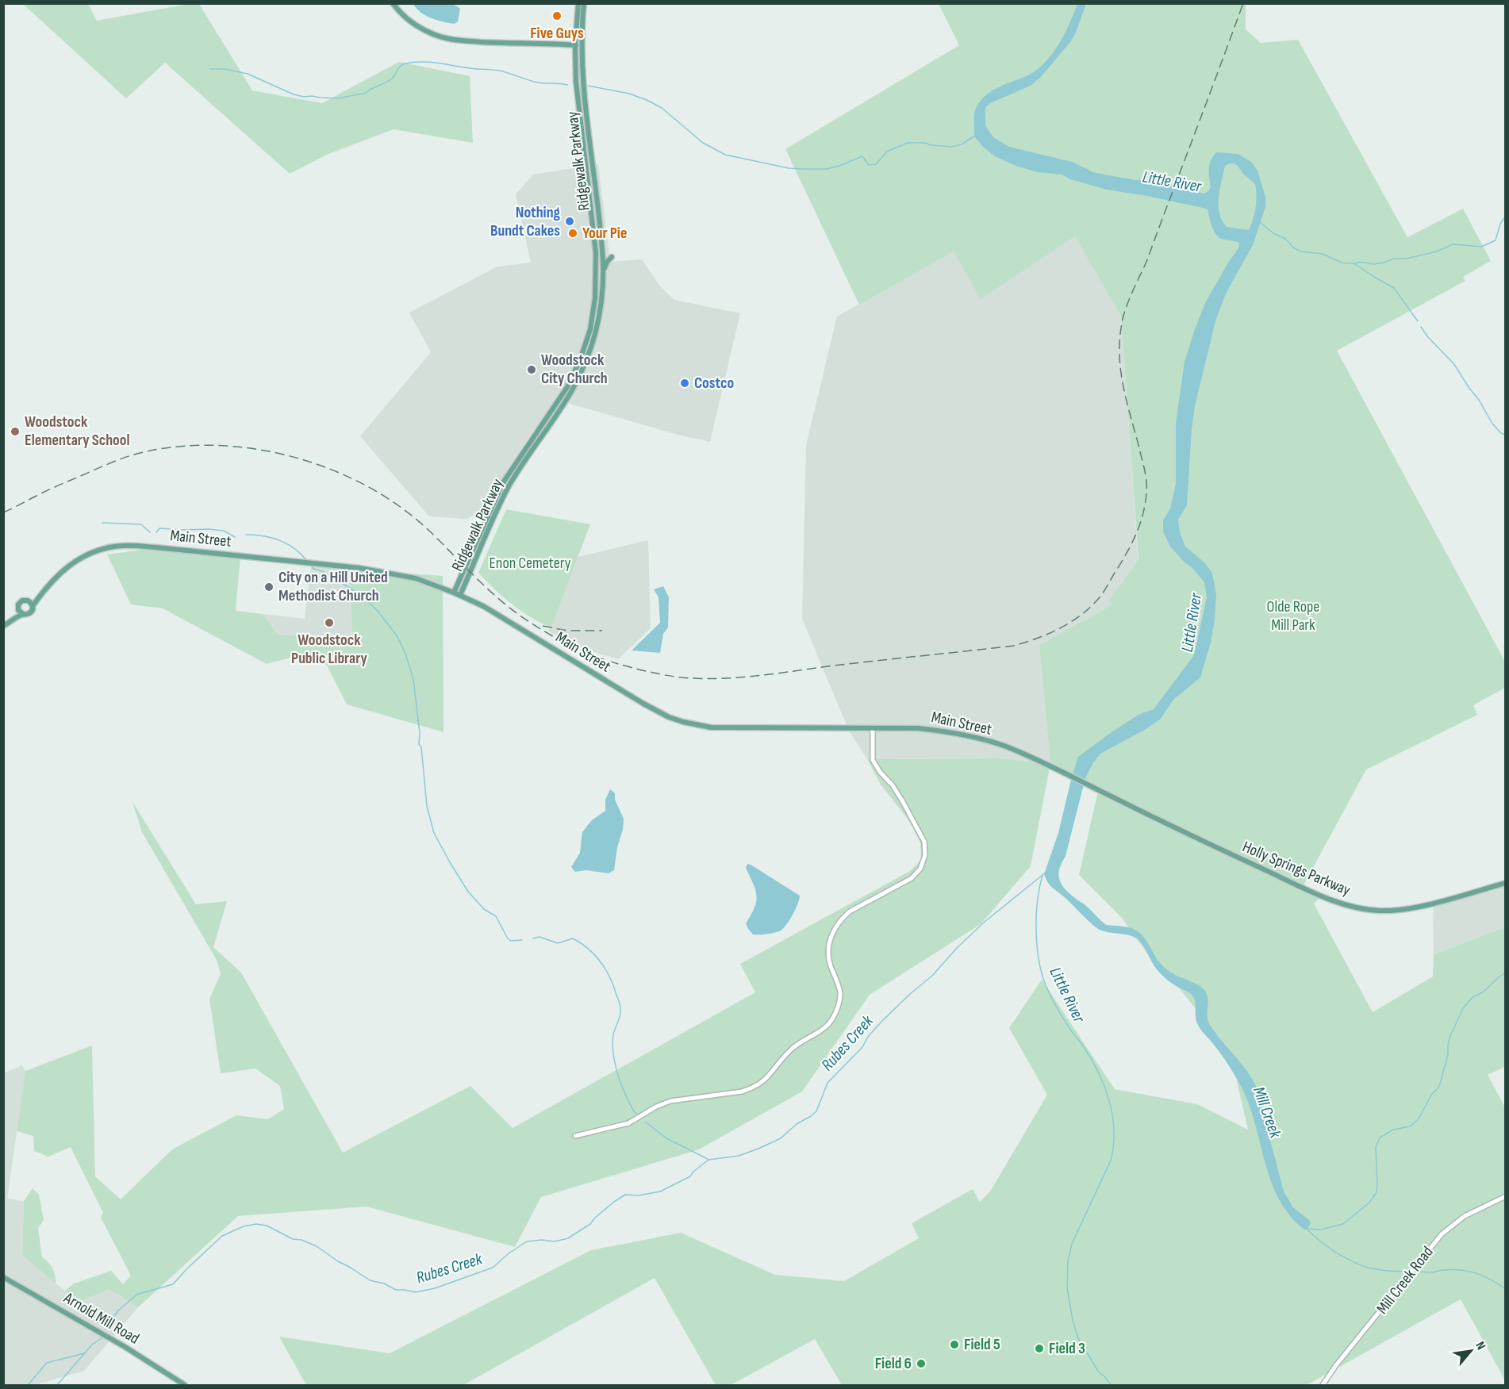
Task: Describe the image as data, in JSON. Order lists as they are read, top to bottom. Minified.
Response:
{"streets":{"main road":["Ridgewalk Parkway","Main Street","Holly Springs Parkway","Arnold Mill Road"],"street":["Mill Creek Road"]},"crossings":[["Ridgewalk Parkway","Main Street"],["Main Street","Holly Springs Parkway"]],"water":["Little River","Rubes Creek","Mill Creek"],"parks":["Enon Cemetery","Olde Rope Mill Park"],"places":["Five Guys","Nothing Bundt Cakes","Your Pie","Woodstock City Church","Costco","Woodstock Elementary School","City on a Hill United Methodist Church","Woodstock Public Library","Field 5","Field 3","Field 6"],"north":"top right"}
